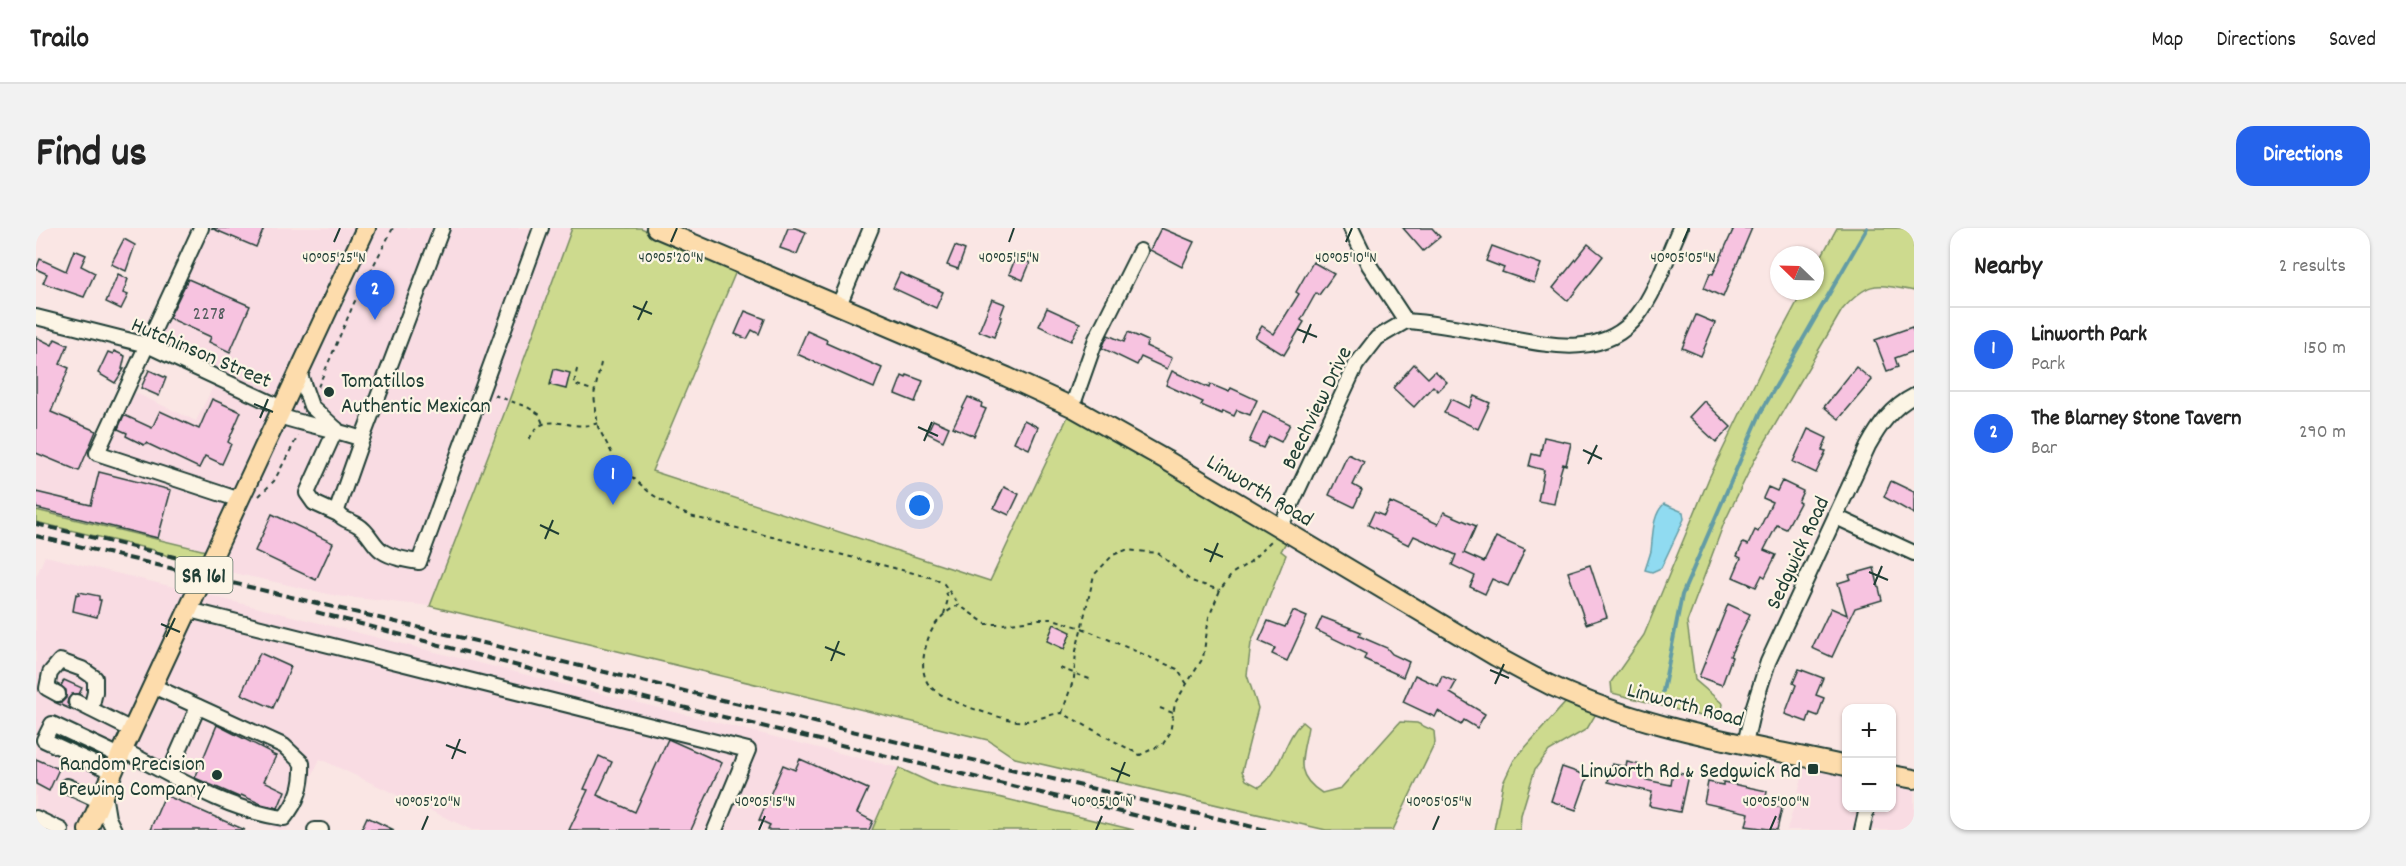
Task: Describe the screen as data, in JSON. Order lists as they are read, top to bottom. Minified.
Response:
{"streets":{"main road":["Linworth Road","SR 161"],"street":["Hutchinson Street","Beechview Drive","Sedgwick Road"]},"crossings":[["Hutchinson Street","SR 161"],["Beechview Drive","Linworth Road"],["Linworth Road","Sedgwick Road"]],"places":{"other":["Tomatillos Authentic Mexican","Random Precision Brewing Company"],"transit":["Linworth Rd & Sedgwick Rd"]},"house_numbers":["2278"],"north":"top left","page":{"header":"Trailo","nav":["Map","Directions","Saved"],"title":"Find us","buttons":"Directions","heading":["Nearby","2 results"],"pins":["2","1"],"list":[{"mark":"1","name":"Linworth Park","note":"Park","value":"150 m"},{"mark":"2","name":"The Blarney Stone Tavern","note":"Bar","value":"290 m"}],"map_buttons":["+","−"]},"coordinates":["40°05'10\"N","40°05'25\"N","40°05'20\"N","40°05'15\"N","40°05'05\"N","40°05'00\"N"]}
